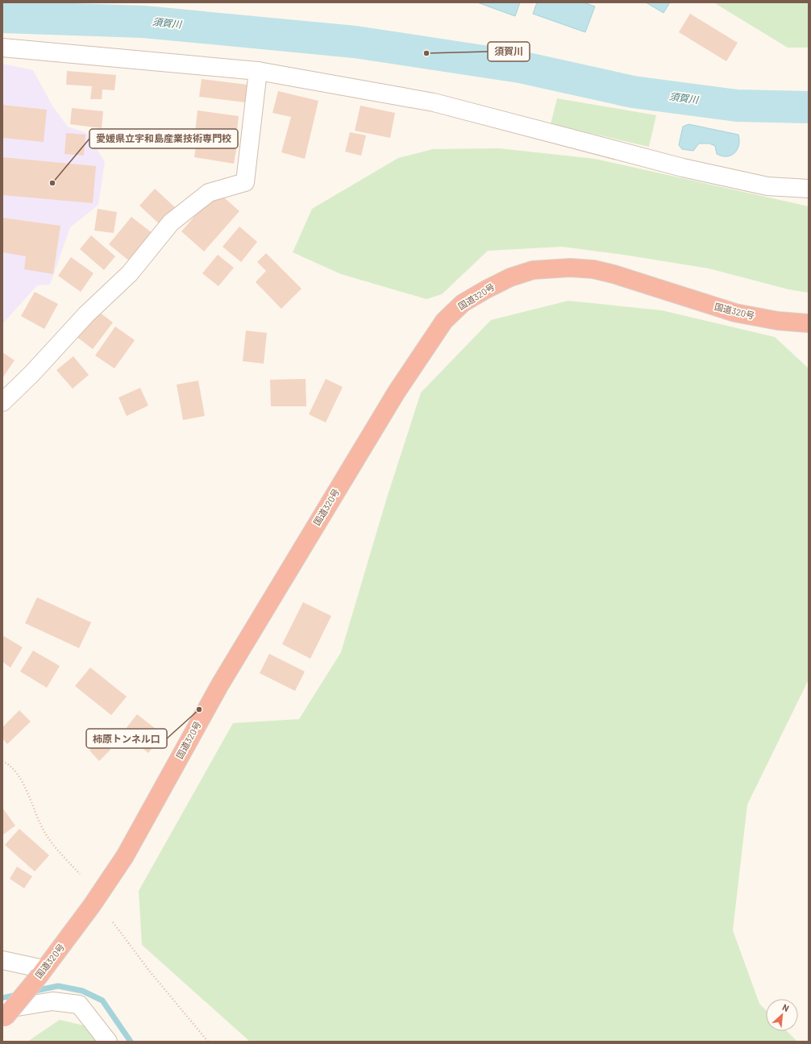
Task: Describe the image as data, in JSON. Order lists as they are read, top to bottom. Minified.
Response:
{"streets":{"highway":["国道320号"]},"water":["須賀川"],"places":["須賀川","愛媛県立宇和島産業技術専門校","柿原トンネル口"],"north":"top right"}
